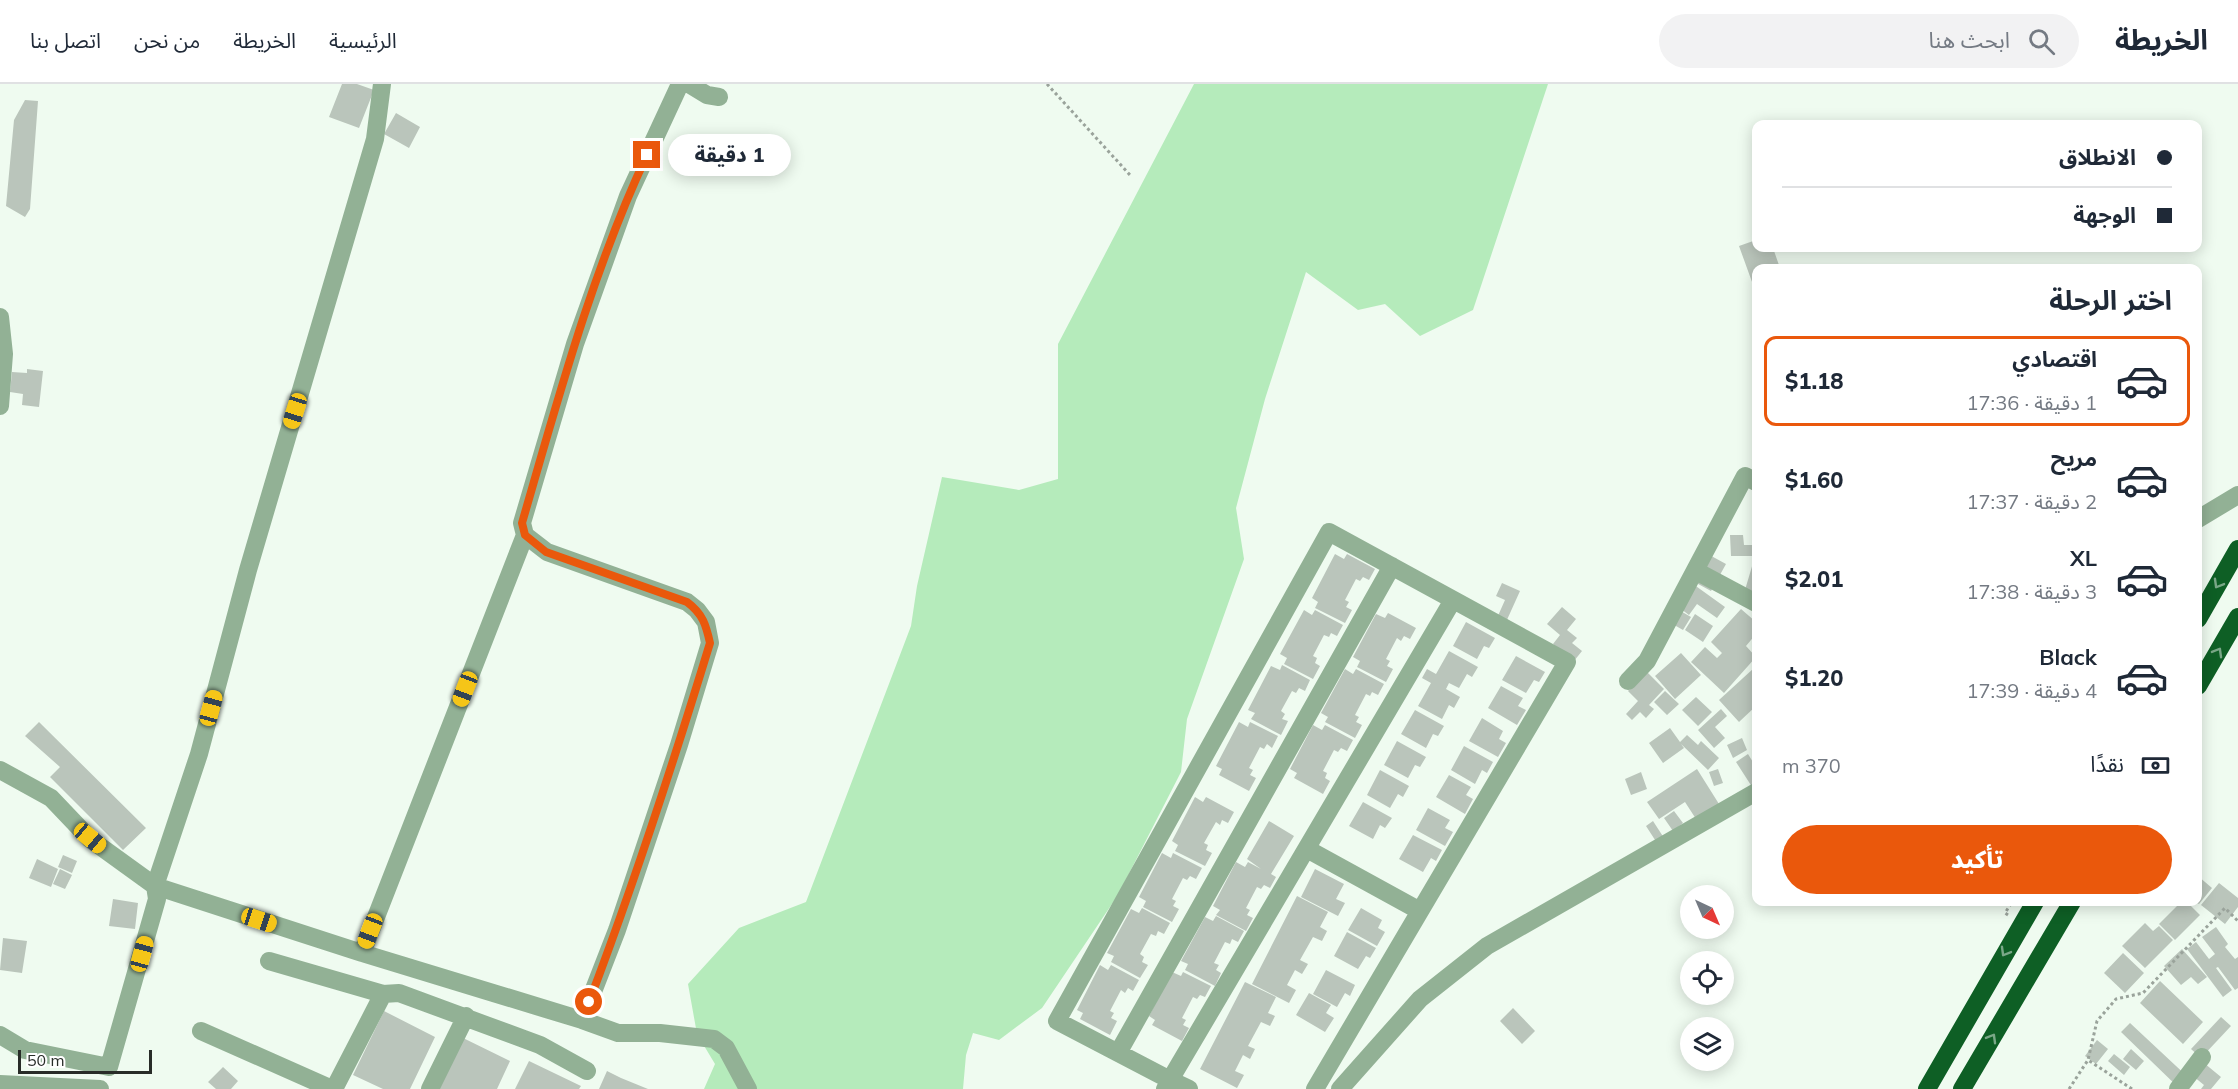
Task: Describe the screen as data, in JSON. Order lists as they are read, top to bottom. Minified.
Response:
{"scale_bar":"50 m","north":"bottom right","page":{"header":"الخريطة","search":"ابحث هنا","nav":["الرئيسية","الخريطة","من نحن","اتصل بنا"],"banner":["الانطلاق","الوجهة"],"bubble":"1 دقيقة","heading":"اختر الرحلة","list":[{"name":"اقتصادي","note":"1 دقيقة · 17:36","value":"$1.18"},{"name":"مريح","note":"2 دقيقة · 17:37","value":"$1.60"},{"name":"XL","note":"3 دقيقة · 17:38","value":"$2.01"},{"name":"Black","note":"4 دقيقة · 17:39","value":"$1.20"}],"pay":["نقدًا","370 m"],"buttons":"تأكيد","scale":"50 m"}}
